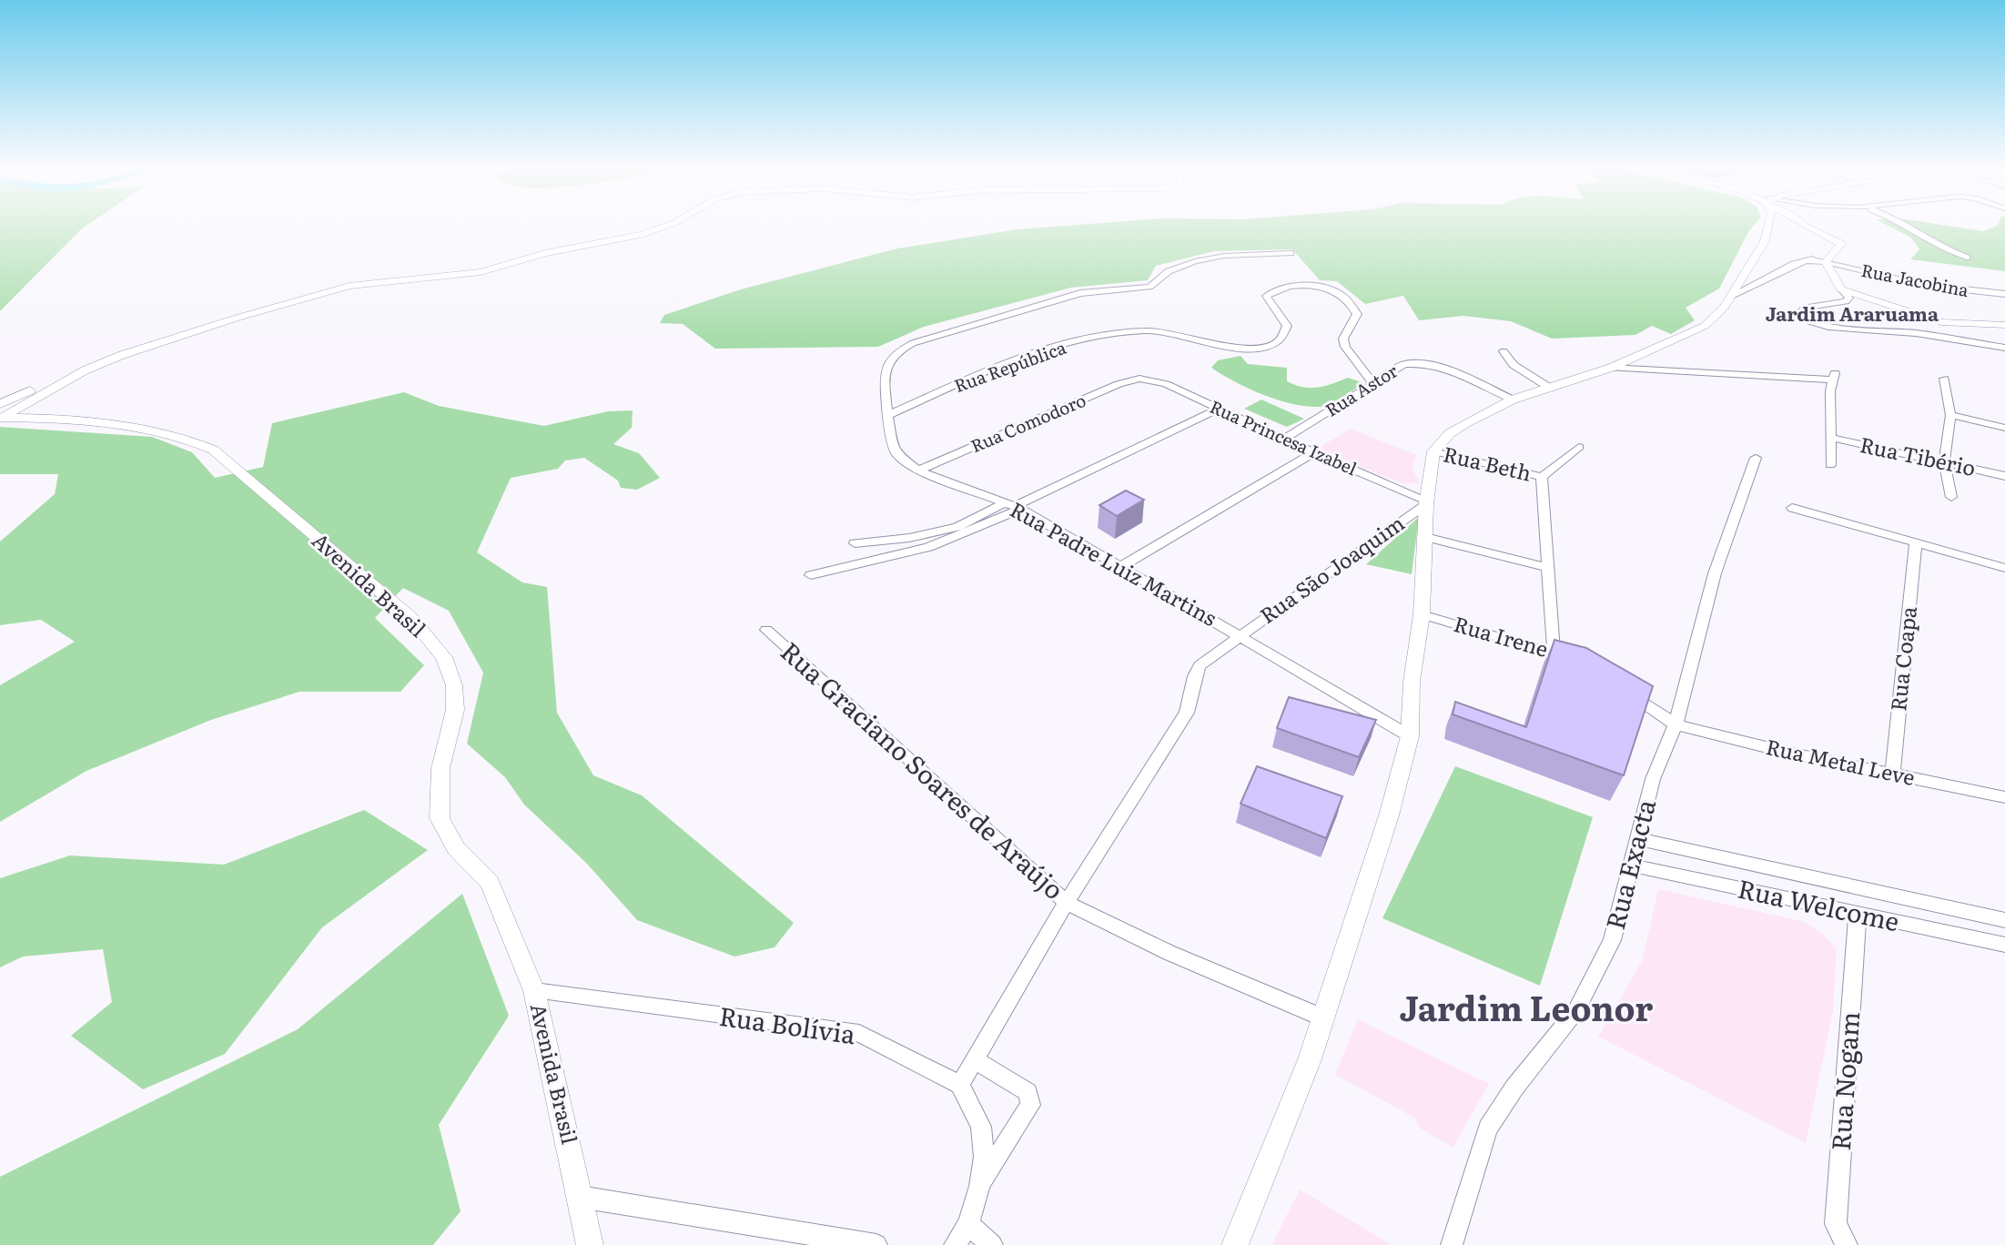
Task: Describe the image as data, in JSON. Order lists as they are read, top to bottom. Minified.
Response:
{"streets":{"street":["Rua Jacobina","Rua República","Rua Astor","Rua Comodoro","Rua Princesa Izabel","Rua Tibério","Rua Beth","Rua Padre Luiz Martins","Rua São Joaquim","Avenida Brasil","Rua Irene","Rua Coapa","Rua Metal Leve","Rua Graciano Soares de Araújo","Rua Exacta","Rua Welcome","Rua Bolívia","Rua Nogam"]},"crossings":[["Rua República","Rua Astor"],["Rua República","Rua Padre Luiz Martins"],["Rua Astor","Rua Princesa Izabel"],["Rua Comodoro","Rua Princesa Izabel"],["Rua Comodoro","Rua Padre Luiz Martins"],["Rua Princesa Izabel","Rua São Joaquim"],["Rua Padre Luiz Martins","Rua São Joaquim"],["Rua São Joaquim","Rua Graciano Soares de Araújo"],["Rua São Joaquim","Rua Bolívia"],["Avenida Brasil","Rua Bolívia"],["Rua Coapa","Rua Metal Leve"],["Rua Metal Leve","Rua Exacta"],["Rua Exacta","Rua Welcome"],["Rua Welcome","Rua Nogam"]],"districts":["Jardim Araruama","Jardim Leonor"]}
